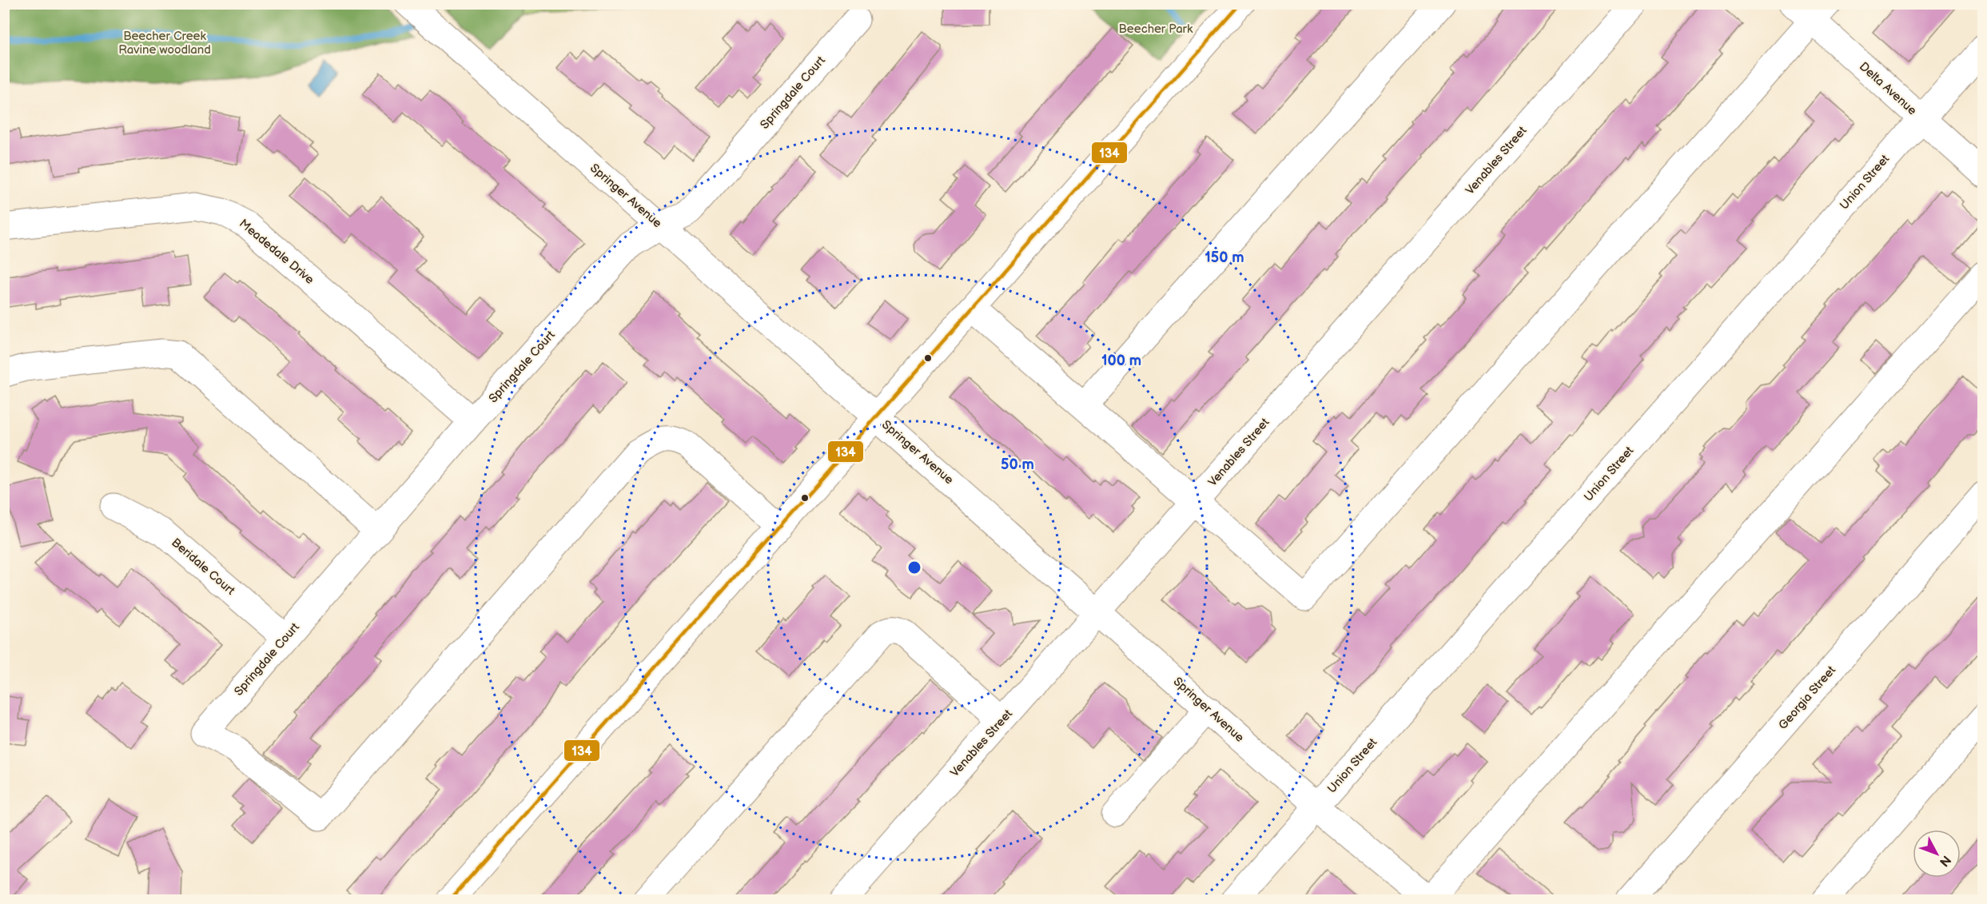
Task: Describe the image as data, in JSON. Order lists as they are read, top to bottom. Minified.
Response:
{"streets":{"street":["Delta Avenue","Springdale Court","Venables Street","Union Street","Springer Avenue","Meadedale Drive","Beridale Court","Georgia Street"]},"crossings":[["Delta Avenue","Union Street"],["Springdale Court","Springer Avenue"],["Springdale Court","Meadedale Drive"],["Springdale Court","Beridale Court"],["Venables Street","Springer Avenue"],["Union Street","Springer Avenue"]],"parks":["Beecher Park","Beecher Creek Ravine woodland"],"lines":["transit line 134"],"north":"bottom right","rings":["150 m","100 m","50 m"]}
